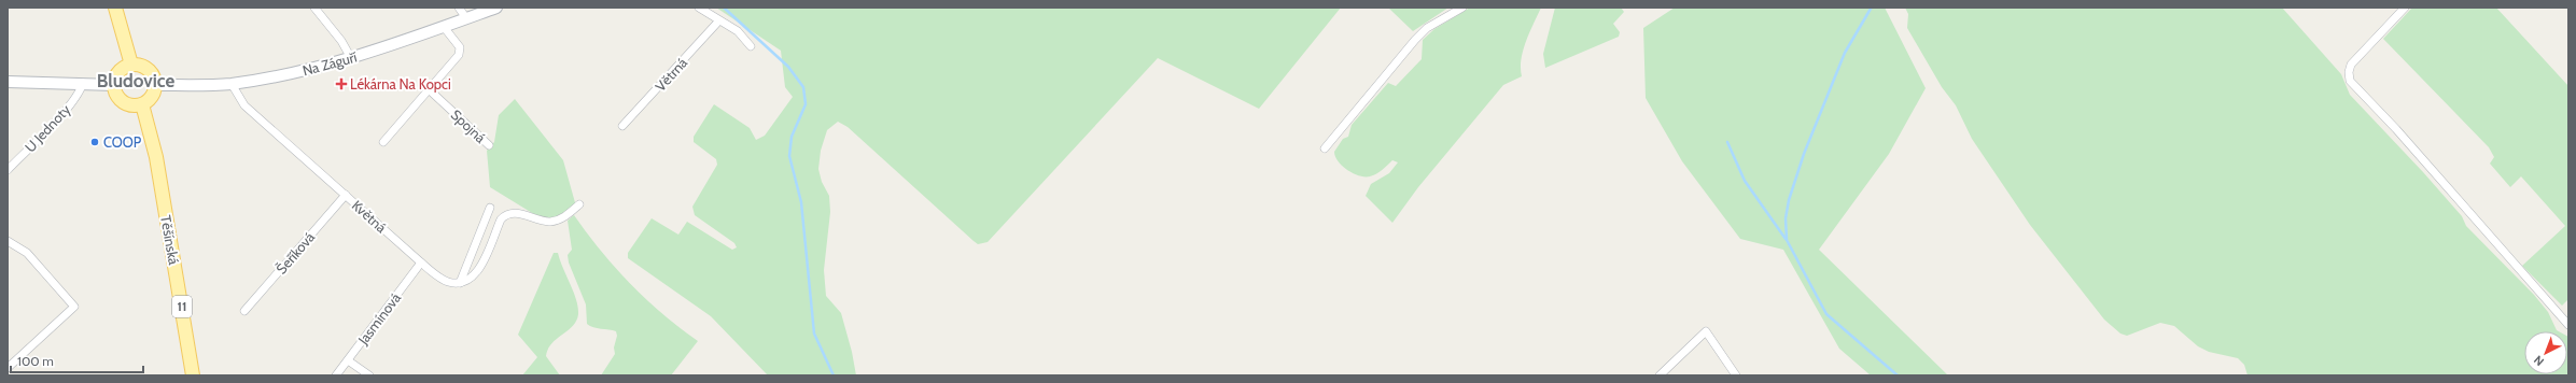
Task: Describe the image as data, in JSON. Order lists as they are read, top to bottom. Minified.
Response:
{"streets":{"main road":["Těšínská","11"],"street":["Na Záguří","Větrná","Spojná","U Jednoty","Květná","Šeříková","Jasmínová"]},"crossings":[["Na Záguří","Květná"],["Na Záguří","Těšínská"],["Květná","Šeříková"],["Květná","Jasmínová"]],"districts":["Bludovice"],"places":{"health":["Lékárna Na Kopci"],"other":["COOP"]},"scale_bar":"100 m","north":"bottom left"}
